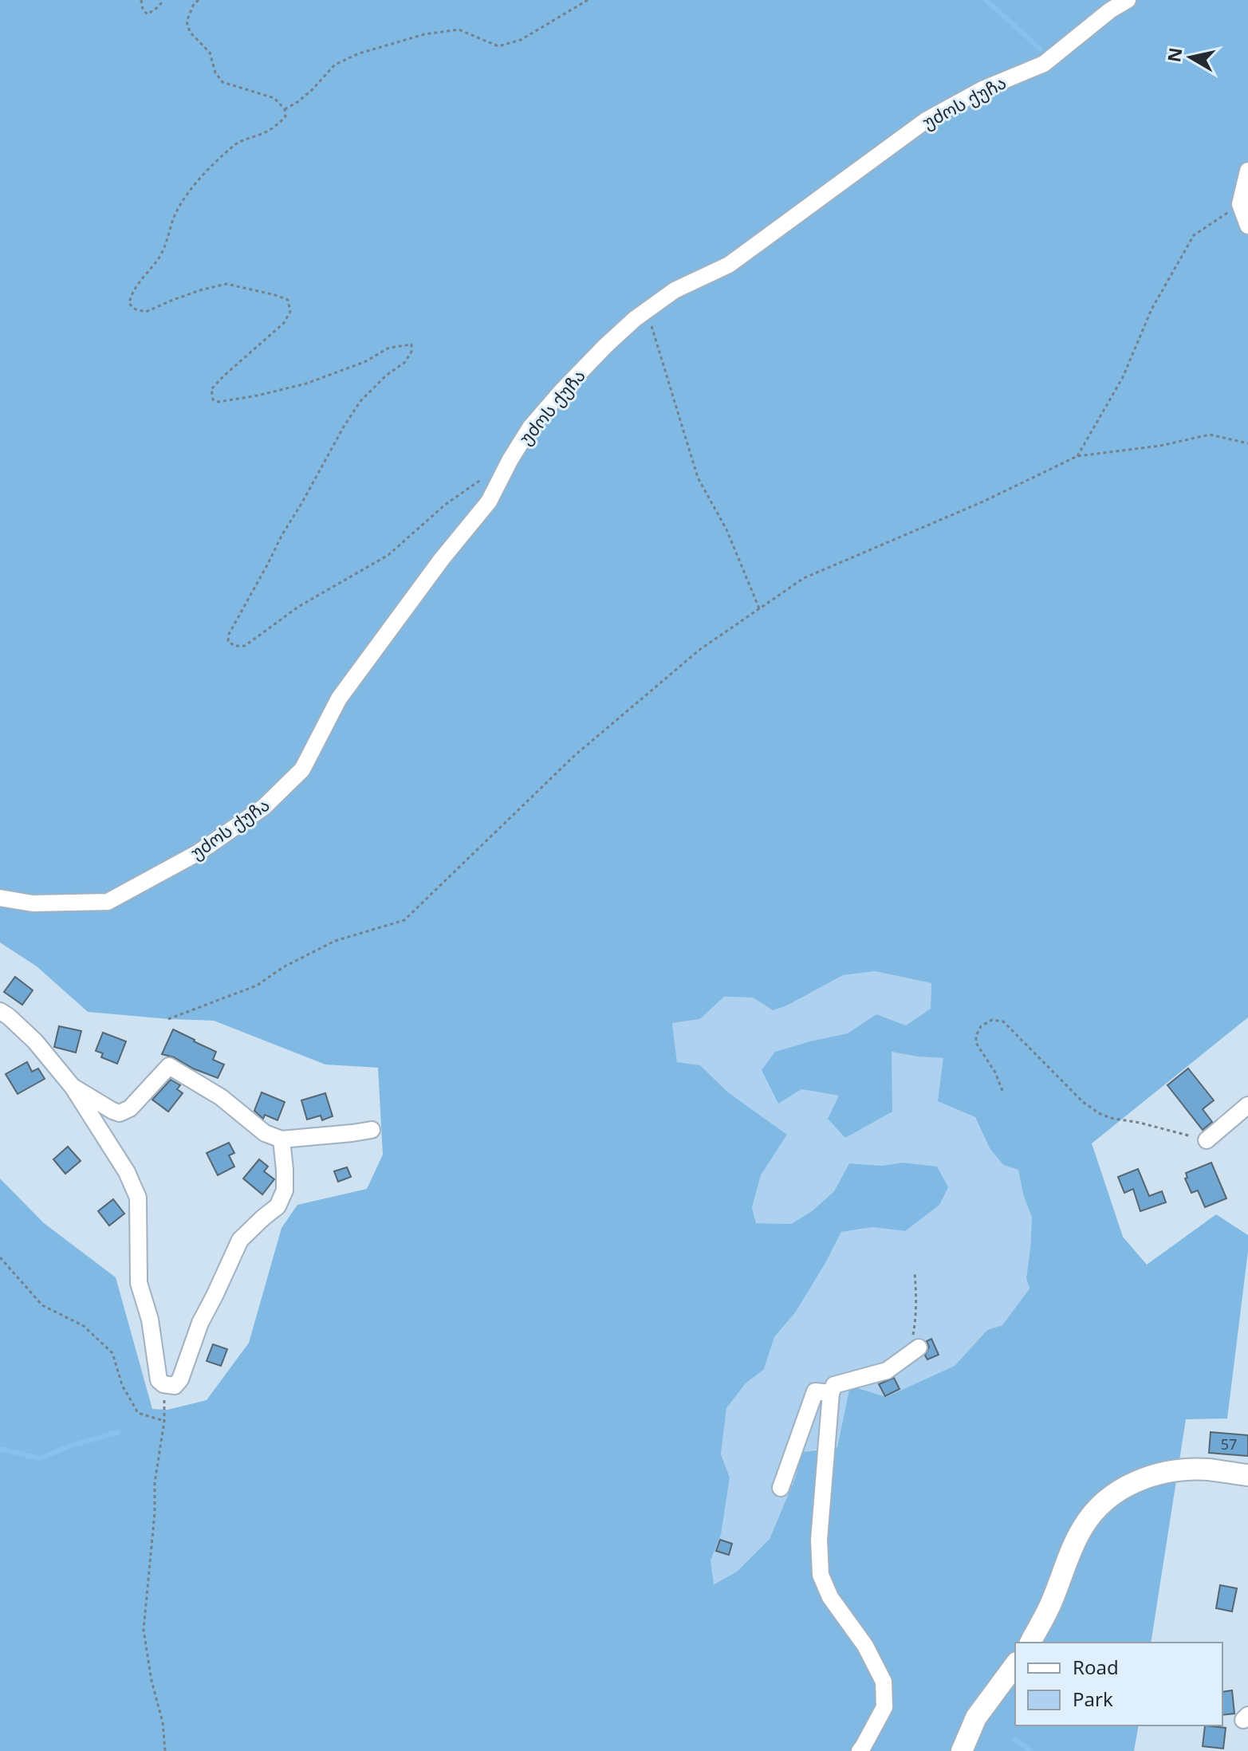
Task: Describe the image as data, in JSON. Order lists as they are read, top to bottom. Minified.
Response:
{"streets":{"street":["უძოს ქუჩა"]},"house_numbers":["57"],"legend":["Road","Park"],"north":"left"}
